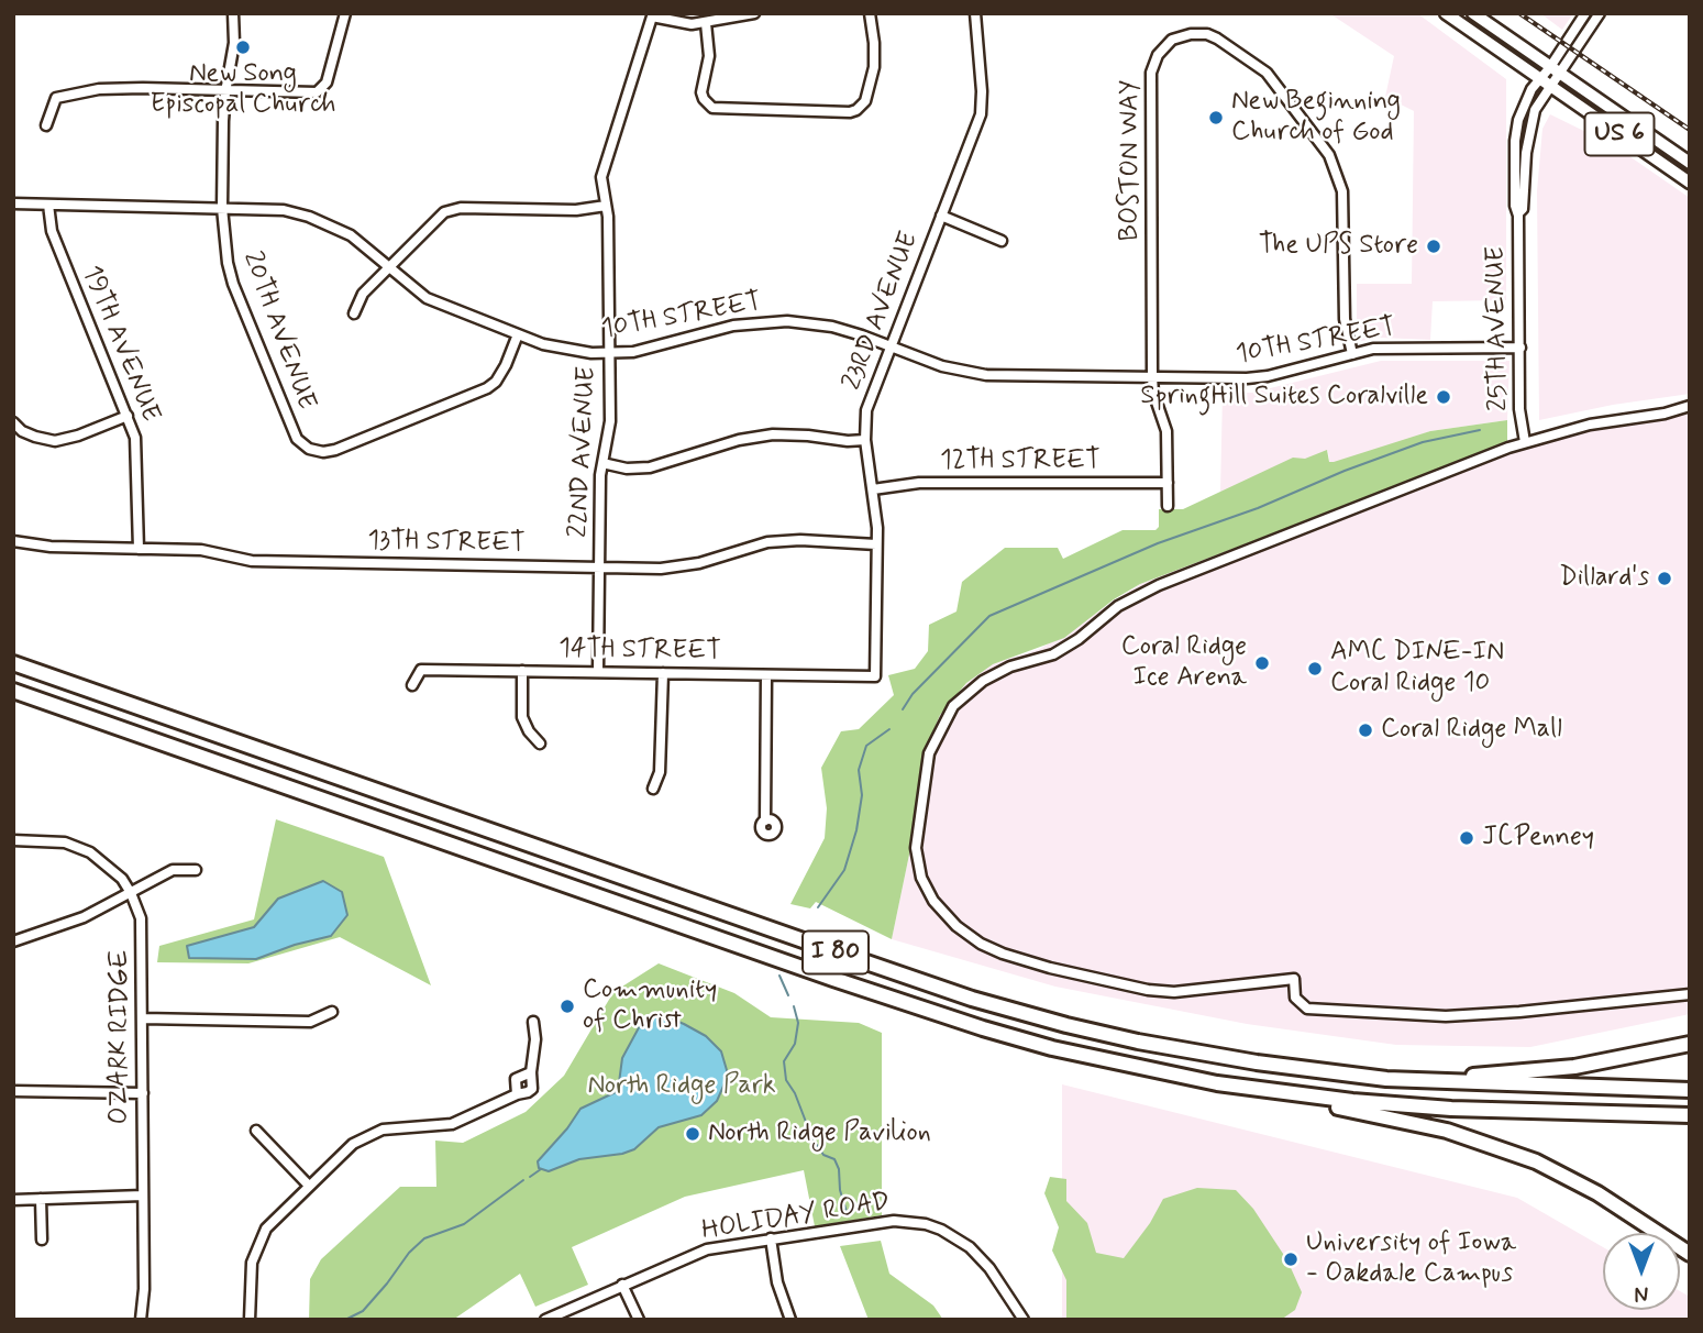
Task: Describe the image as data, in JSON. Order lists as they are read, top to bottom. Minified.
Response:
{"streets":{"highway":["I 80"],"main road":["US 6"],"street":["BOSTON WAY","23RD AVENUE","10TH STREET","25TH AVENUE","20TH AVENUE","19TH AVENUE","22ND AVENUE","12TH STREET","13TH STREET","14TH STREET","OZARK RIDGE","HOLIDAY ROAD"]},"crossings":[["US 6","25TH AVENUE"],["BOSTON WAY","10TH STREET"],["BOSTON WAY","12TH STREET"],["23RD AVENUE","10TH STREET"],["23RD AVENUE","12TH STREET"],["23RD AVENUE","13TH STREET"],["23RD AVENUE","14TH STREET"],["10TH STREET","25TH AVENUE"],["10TH STREET","20TH AVENUE"],["10TH STREET","19TH AVENUE"],["10TH STREET","22ND AVENUE"],["19TH AVENUE","13TH STREET"],["22ND AVENUE","13TH STREET"],["22ND AVENUE","14TH STREET"]],"parks":["North Ridge Park"],"places":["New Song Episcopal Church","New Beginning Church of God","The UPS Store","SpringHill Suites Coralville","Dillard's","Coral Ridge Ice Arena","AMC DINE-IN Coral Ridge 10","Coral Ridge Mall","JCPenney","Community of Christ","North Ridge Pavilion","University of Iowa - Oakdale Campus"],"north":"bottom"}
